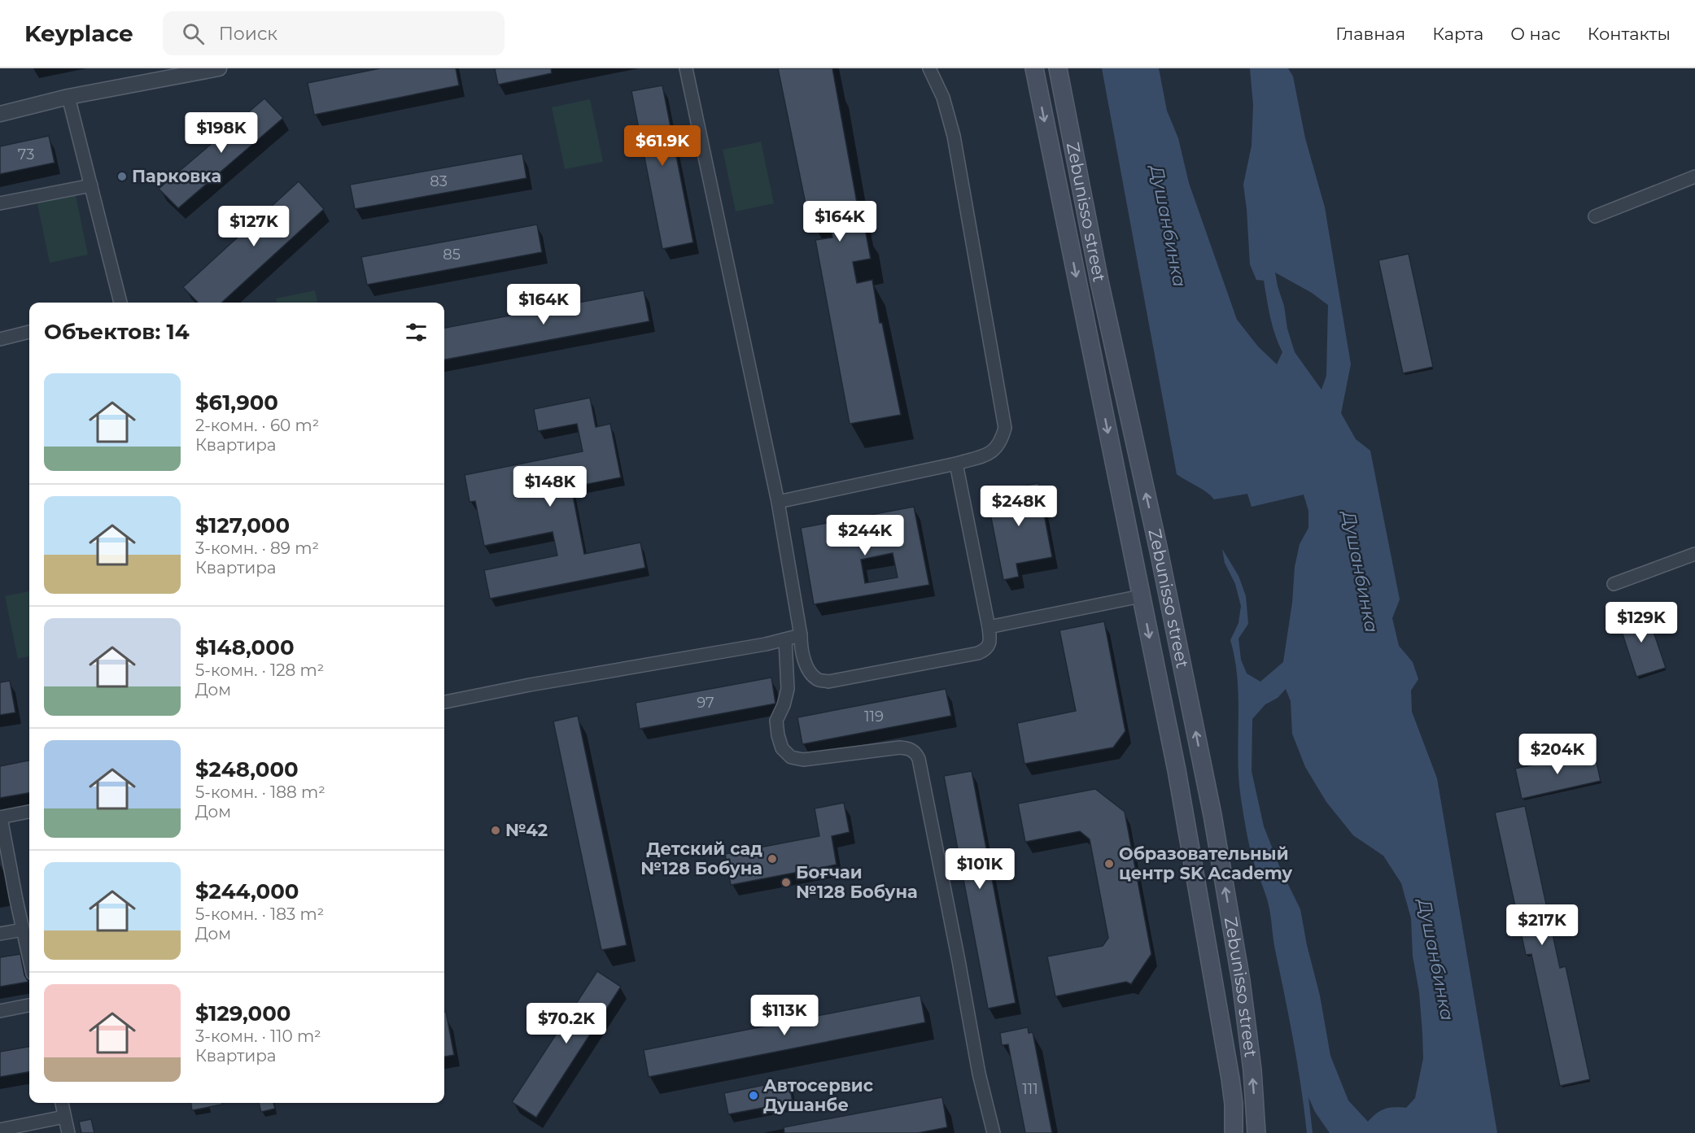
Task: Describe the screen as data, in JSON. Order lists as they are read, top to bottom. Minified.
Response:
{"streets":{"main road":["Zebunisso street"]},"water":["Душанбинка"],"places":["Парковка","№42","Детский сад №128 Бобуна","Образовательный центр SK Academy","Боғчаи №128 Бобуна","Автосервис Душанбе"],"house_numbers":["73","83","85","97","119","111"],"page":{"header":"Keyplace","search":"Поиск","nav":["Главная","Карта","О нас","Контакты"],"price":["$198K","$61.9K","$164K","$127K","$164K","$148K","$248K","$244K","$129K","$204K","$101K","$217K","$113K","$70.2K"],"heading":"Объектов: 14","list":[{"name":"$61,900","note":"2-комн. · 60 m² · Квартира"},{"name":"$127,000","note":"3-комн. · 89 m² · Квартира"},{"name":"$148,000","note":"5-комн. · 128 m² · Дом"},{"name":"$248,000","note":"5-комн. · 188 m² · Дом"},{"name":"$244,000","note":"5-комн. · 183 m² · Дом"},{"name":"$129,000","note":"3-комн. · 110 m² · Квартира"}]}}
